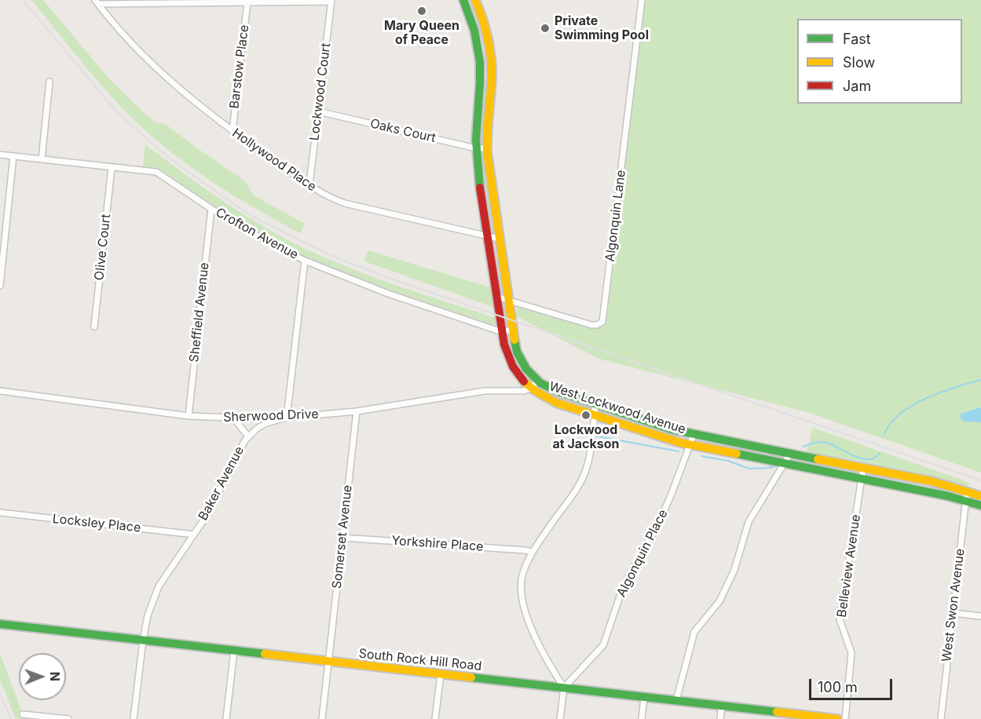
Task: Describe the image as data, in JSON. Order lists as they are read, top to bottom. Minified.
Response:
{"streets":{"main road":["West Lockwood Avenue","South Rock Hill Road"],"street":["Barstow Place","Lockwood Court","Oaks Court","Hollywood Place","Algonquin Lane","Crofton Avenue","Olive Court","Sheffield Avenue","Sherwood Drive","Baker Avenue","Locksley Place","Somerset Avenue","Yorkshire Place","Algonquin Place","Belleview Avenue","West Swon Avenue"]},"crossings":[["Barstow Place","Hollywood Place"],["Lockwood Court","Oaks Court"],["Lockwood Court","Hollywood Place"],["Oaks Court","West Lockwood Avenue"],["Hollywood Place","West Lockwood Avenue"],["Algonquin Lane","West Lockwood Avenue"],["Crofton Avenue","Olive Court"],["Crofton Avenue","Sheffield Avenue"],["Crofton Avenue","West Lockwood Avenue"],["Sheffield Avenue","Sherwood Drive"],["West Lockwood Avenue","Sherwood Drive"],["West Lockwood Avenue","Algonquin Place"],["West Lockwood Avenue","Belleview Avenue"],["West Lockwood Avenue","West Swon Avenue"],["Sherwood Drive","Baker Avenue"],["Sherwood Drive","Somerset Avenue"],["Baker Avenue","Locksley Place"],["Baker Avenue","South Rock Hill Road"],["Somerset Avenue","Yorkshire Place"],["Somerset Avenue","South Rock Hill Road"],["Algonquin Place","South Rock Hill Road"]],"places":["Mary Queen of Peace","Private Swimming Pool","Lockwood at Jackson"],"legend":["Fast","Slow","Jam"],"scale_bar":"100 m","north":"right"}
